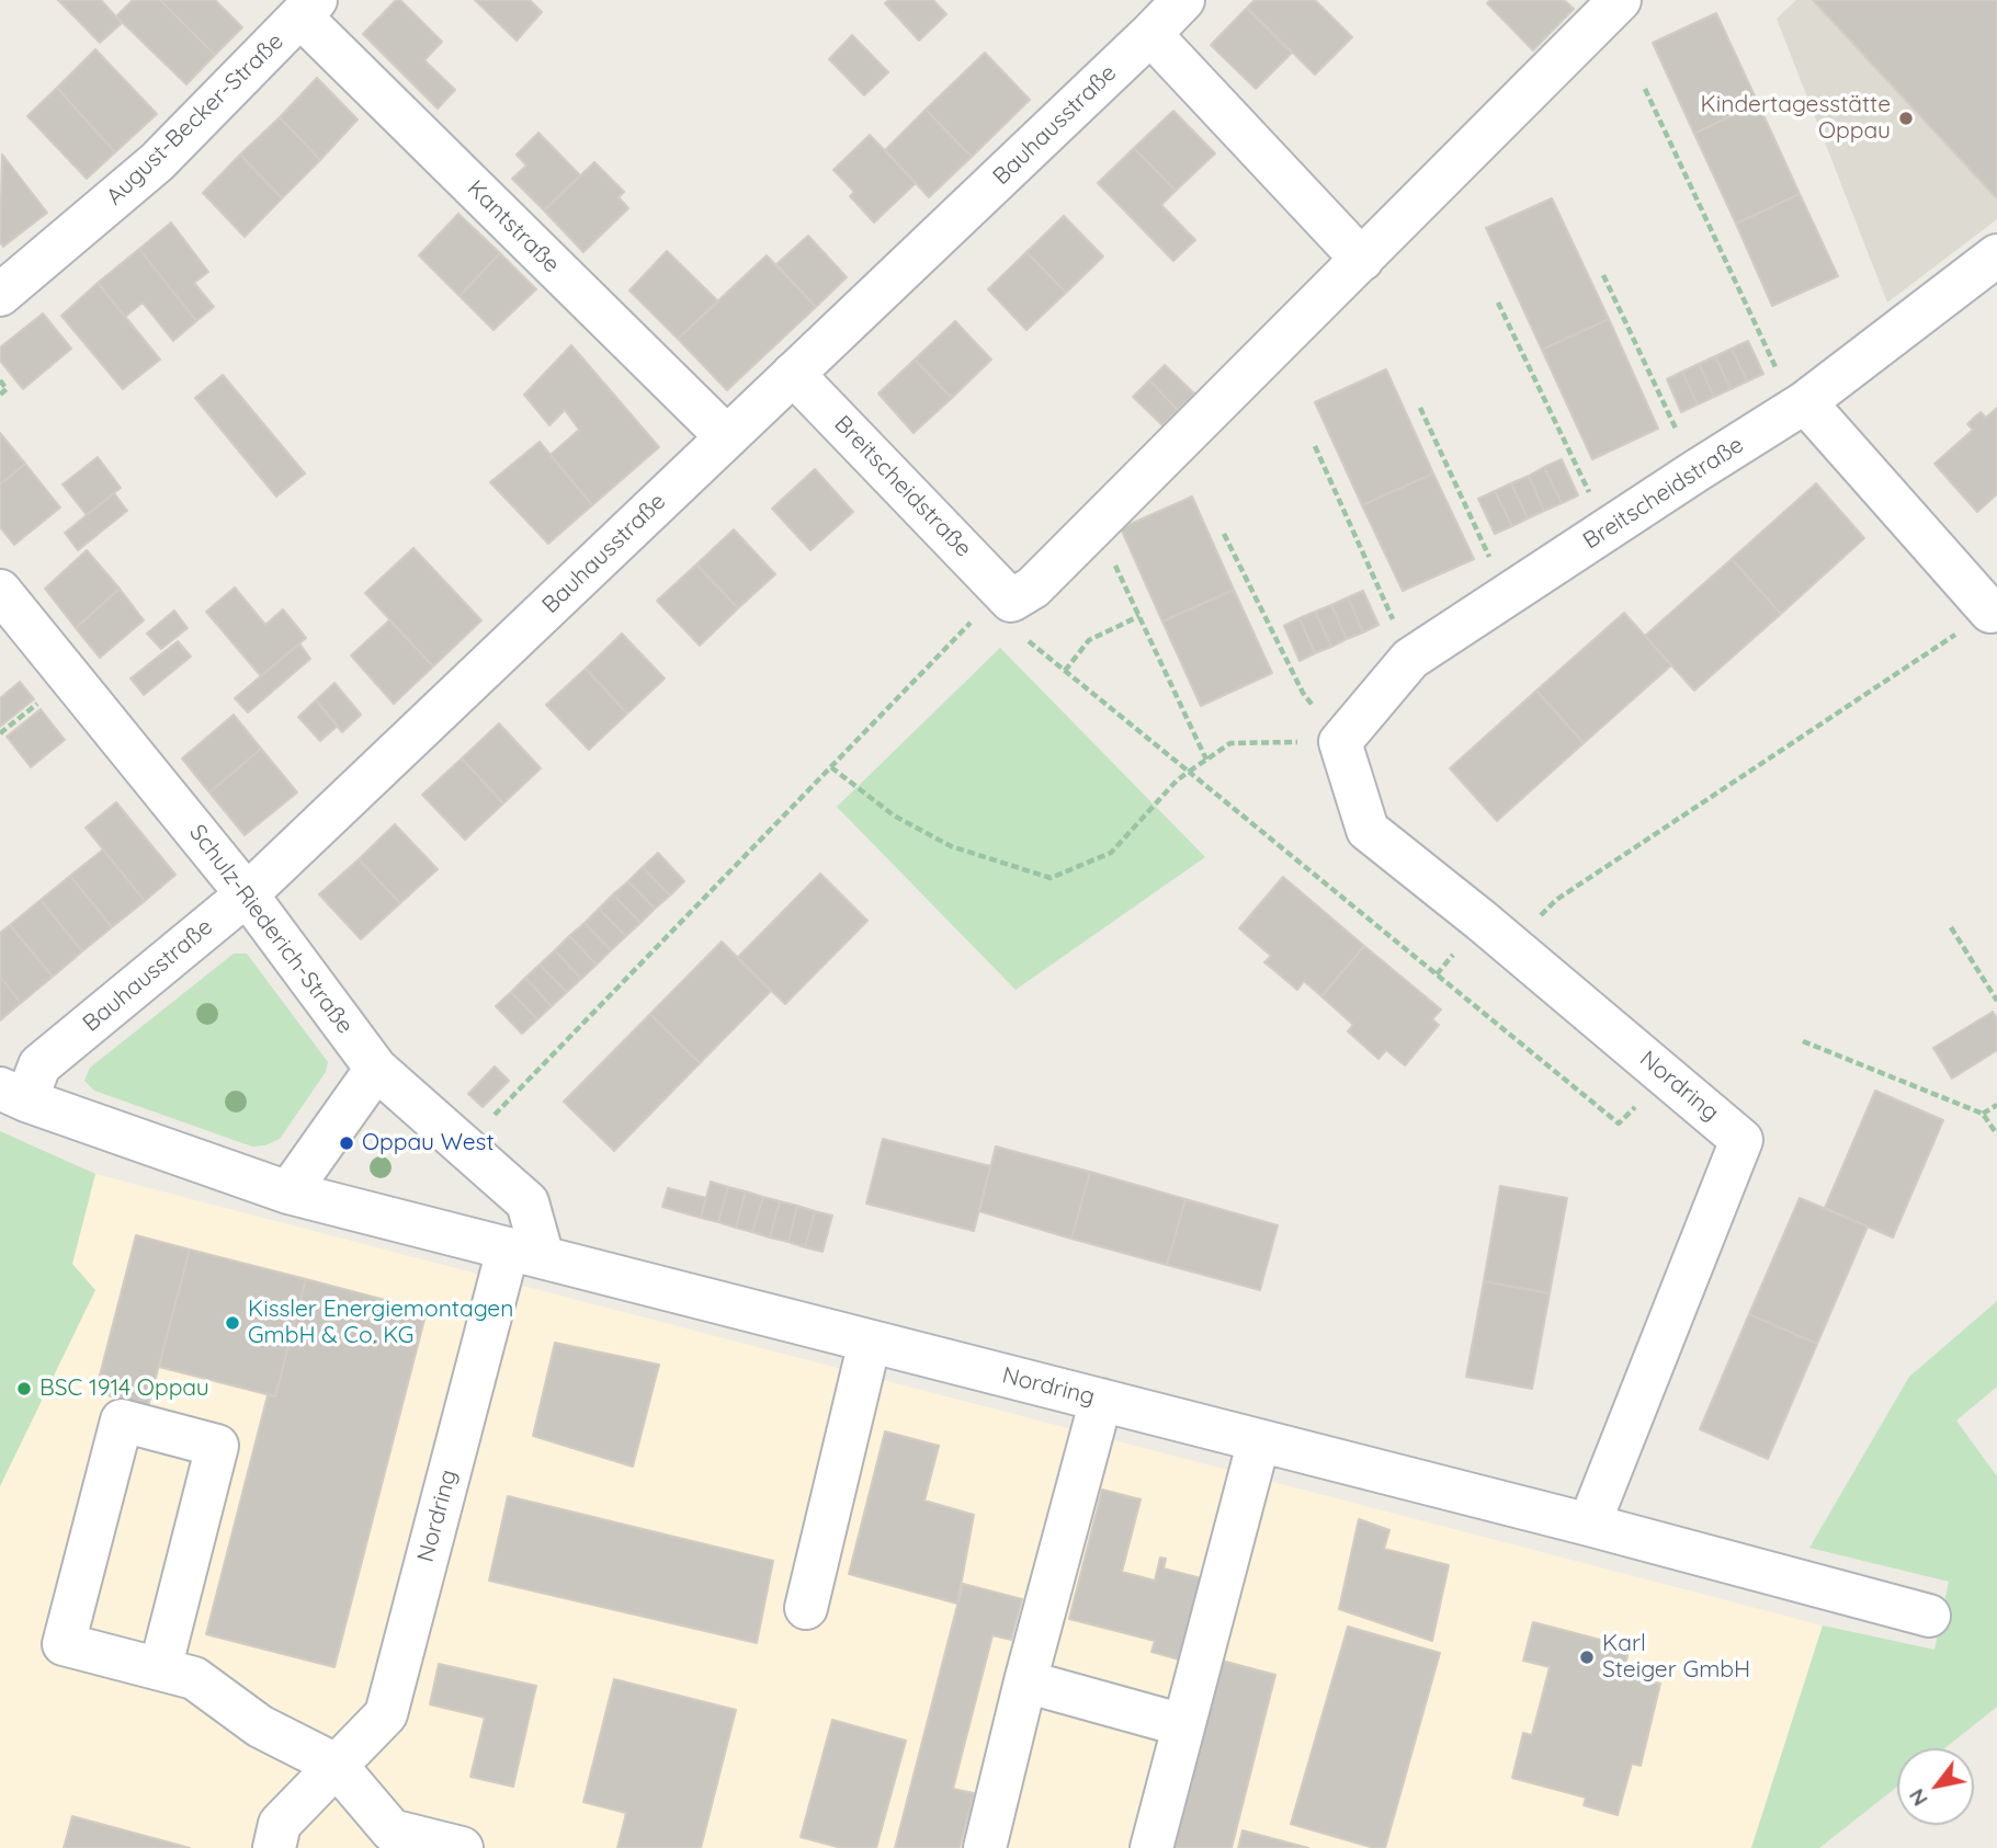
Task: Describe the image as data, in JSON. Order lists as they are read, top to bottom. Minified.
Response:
{"streets":{"street":["August-Becker-Straße","Bauhausstraße","Kantstraße","Breitscheidstraße","Schulz-Riederich-Straße","Nordring"]},"crossings":[["August-Becker-Straße","Kantstraße"],["Bauhausstraße","Kantstraße"],["Bauhausstraße","Breitscheidstraße"],["Bauhausstraße","Schulz-Riederich-Straße"],["Bauhausstraße","Nordring"],["Breitscheidstraße","Nordring"],["Schulz-Riederich-Straße","Nordring"]],"places":["Kindertagesstätte Oppau","Oppau West","Kissler Energiemontagen GmbH & Co. KG","BSC 1914 Oppau","Karl Steiger GmbH"],"north":"bottom left"}
